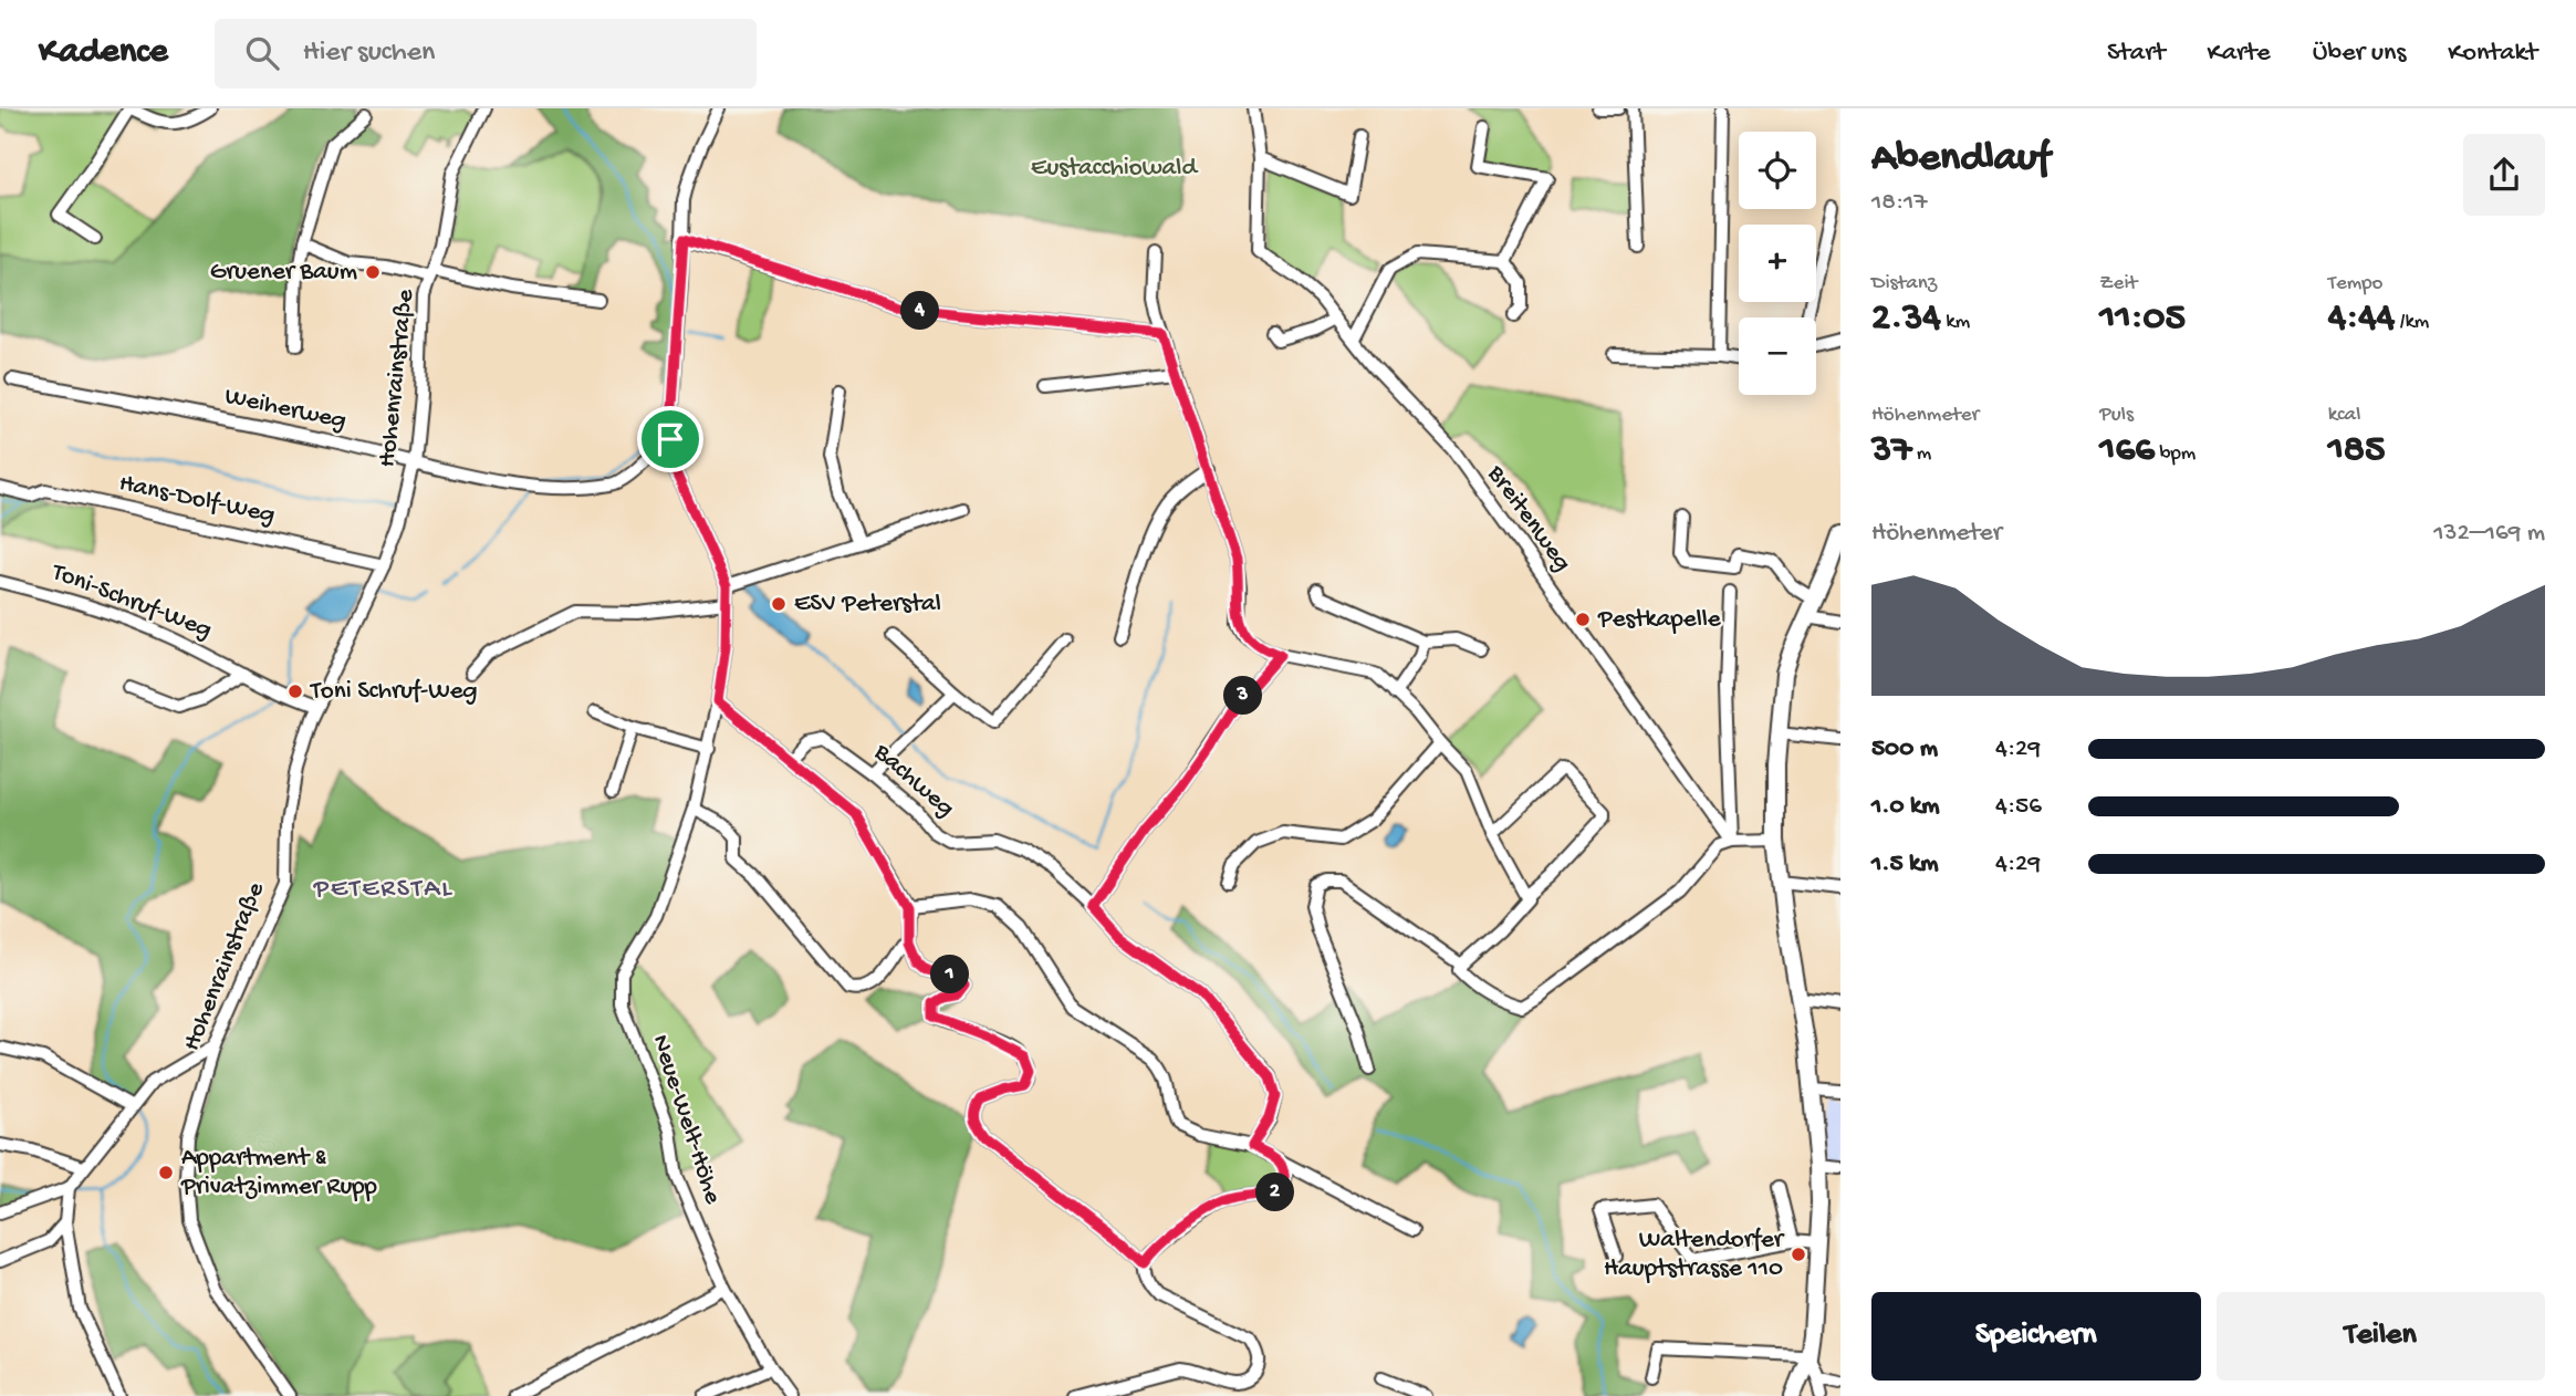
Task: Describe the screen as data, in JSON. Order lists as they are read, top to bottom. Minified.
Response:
{"streets":{"street":["Hohenrainstraße","Weiherweg","Hans-Dolf-Weg","Breitenweg","Toni-Schruf-Weg","Bachweg","Neue-Welt-Höhe"]},"crossings":[["Hohenrainstraße","Weiherweg"],["Hohenrainstraße","Hans-Dolf-Weg"],["Hohenrainstraße","Toni-Schruf-Weg"]],"districts":["PETERSTAL"],"parks":["Eustacchiowald"],"places":["Gruener Baum","ESV Peterstal","Pestkapelle","Toni Schruf-Weg","Appartment & Privatzimmer Rupp","Waltendorfer Hauptstrasse 110"],"page":{"header":"Kadence","search":"Hier suchen","nav":["Start","Karte","Über uns","Kontakt"],"heading":["Abendlauf","18:17"],"map_buttons":["+","−"],"stats":[["Distanz","2.34 km"],["Zeit","11:05"],["Tempo","4:44 /km"],["Höhenmeter","37 m"],["Puls","166 bpm"],["kcal","185"]],"pins":["4","3","1","2"],"chart":["Höhenmeter","132–169 m"],"list":[{"name":"500 m","note":"4:29"},{"name":"1.0 km","note":"4:56"},{"name":"1.5 km","note":"4:29"}],"buttons":["Speichern","Teilen"]}}
